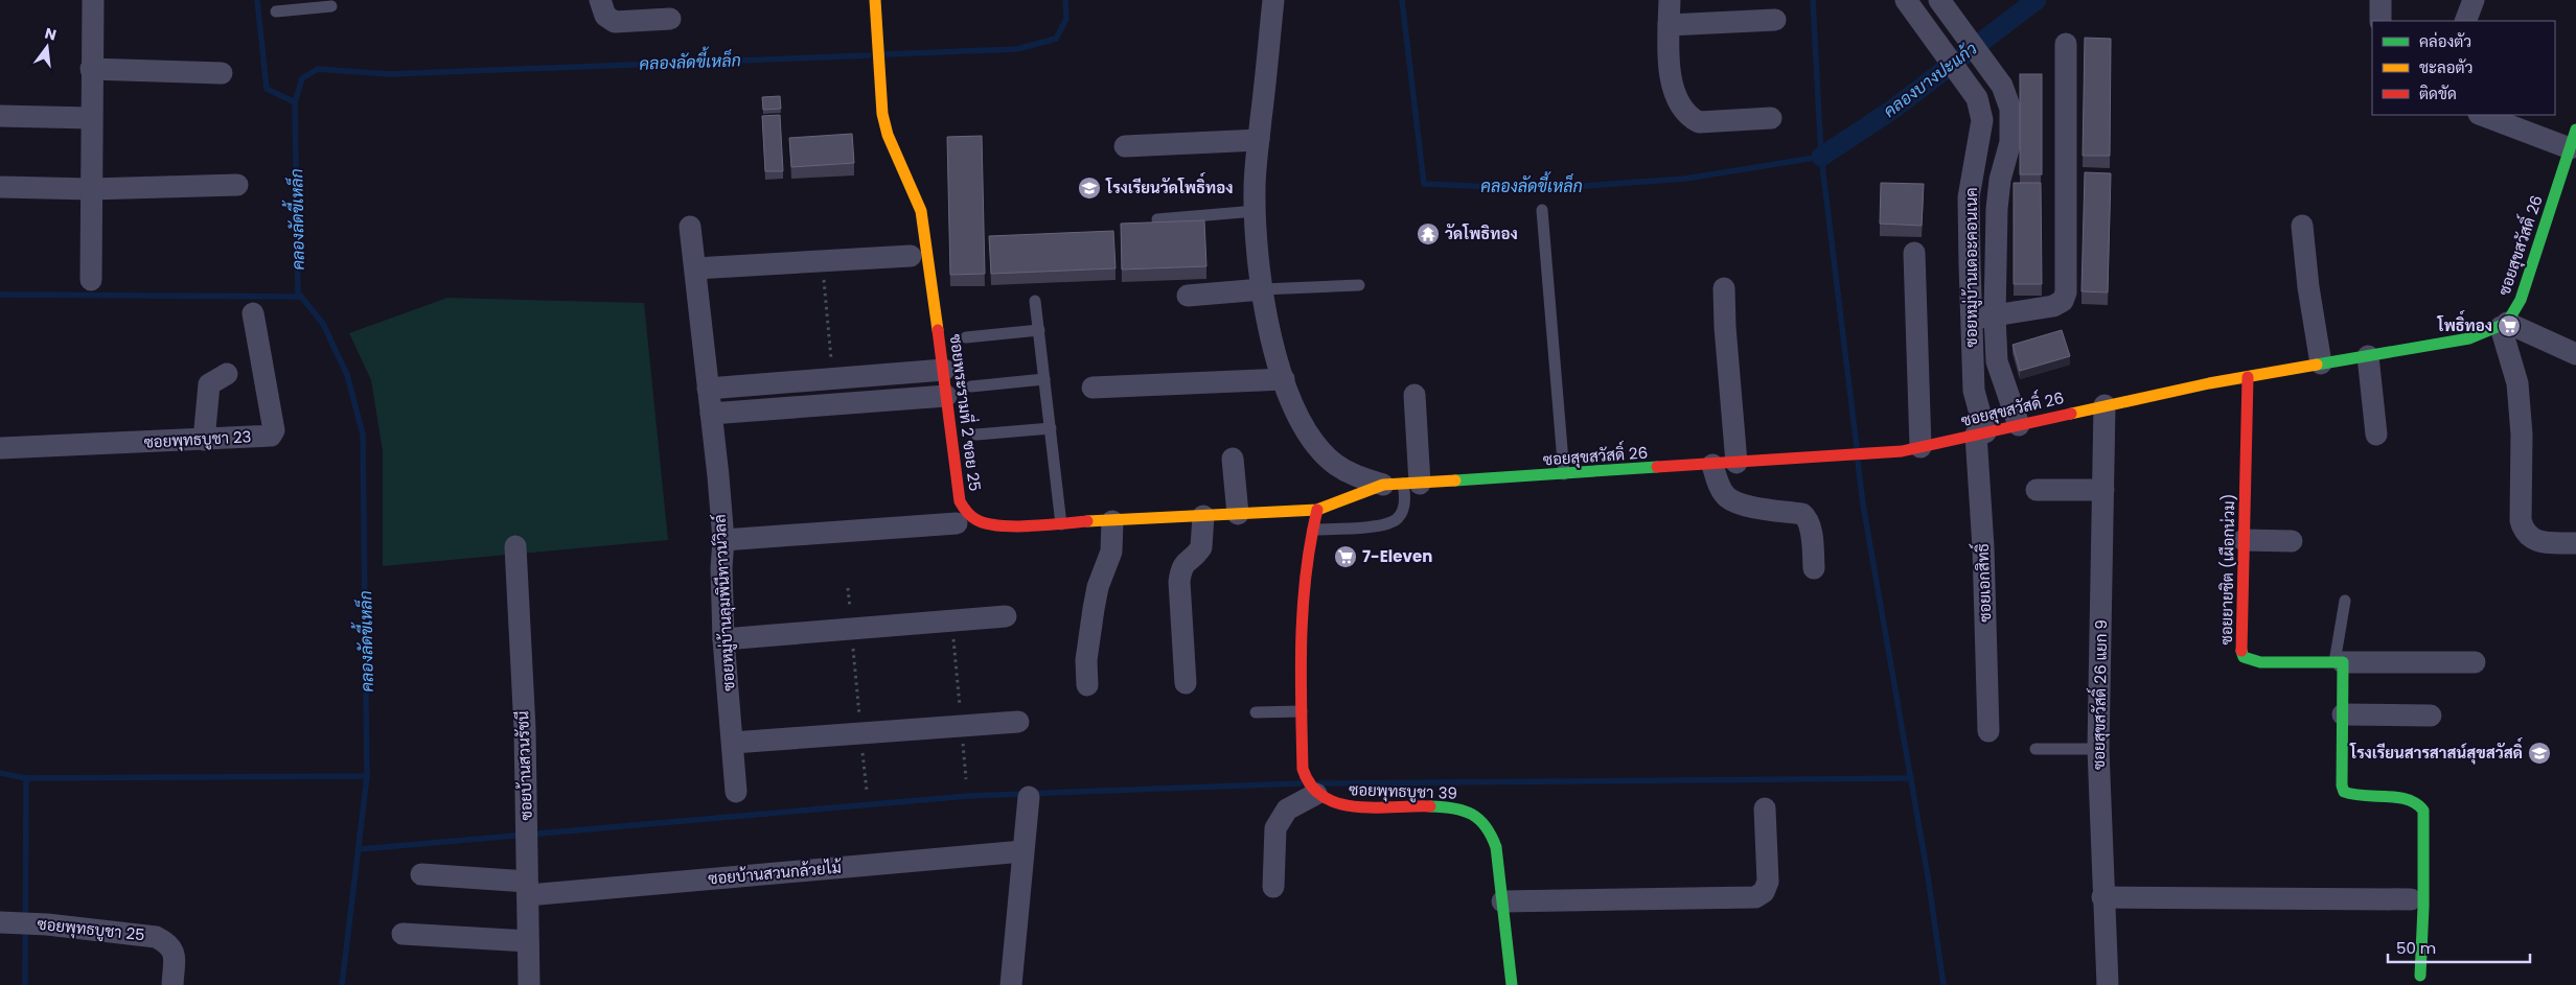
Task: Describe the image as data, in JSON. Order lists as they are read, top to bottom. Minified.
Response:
{"streets":{"street":["ซอยสุขสวัสดิ์ 26","ซอยหมู่บ้านเดอะคอนเนค","ซอยพระรามที่ 2 ซอย 25","ซอยพุทธบูชา 23","ซอยยายชิต (เผือกน่วม)","ซอยเอกสิทธิ์","ซอยหมู่บ้านลุมพินีทาวน์วิลล์","ซอยสุขสวัสดิ์ 26 แยก 9","ซอยบ้านสวนรัชนี","ซอยพุทธบูชา 39","ซอยบ้านสวนกล้วยไม้","ซอยพุทธบูชา 25"]},"crossings":[["ซอยสุขสวัสดิ์ 26","ซอยหมู่บ้านเดอะคอนเนค"],["ซอยสุขสวัสดิ์ 26","ซอยพระรามที่ 2 ซอย 25"],["ซอยสุขสวัสดิ์ 26","ซอยยายชิต (เผือกน่วม)"],["ซอยสุขสวัสดิ์ 26","ซอยเอกสิทธิ์"],["ซอยสุขสวัสดิ์ 26","ซอยสุขสวัสดิ์ 26 แยก 9"],["ซอยหมู่บ้านเดอะคอนเนค","ซอยเอกสิทธิ์"],["ซอยบ้านสวนรัชนี","ซอยบ้านสวนกล้วยไม้"]],"water":["คลองลัดขี้เหล็ก","คลองบางปะแก้ว"],"places":{"school or university":["โรงเรียนวัดโพธิ์ทอง","โรงเรียนสารสาสน์สุขสวัสดิ์"],"temple":["วัดโพธิทอง"],"supermarket":["โพธิ์ทอง","7-Eleven"]},"legend":["คล่องตัว","ชะลอตัว","ติดขัด"],"scale_bar":"50 m","north":"top"}
